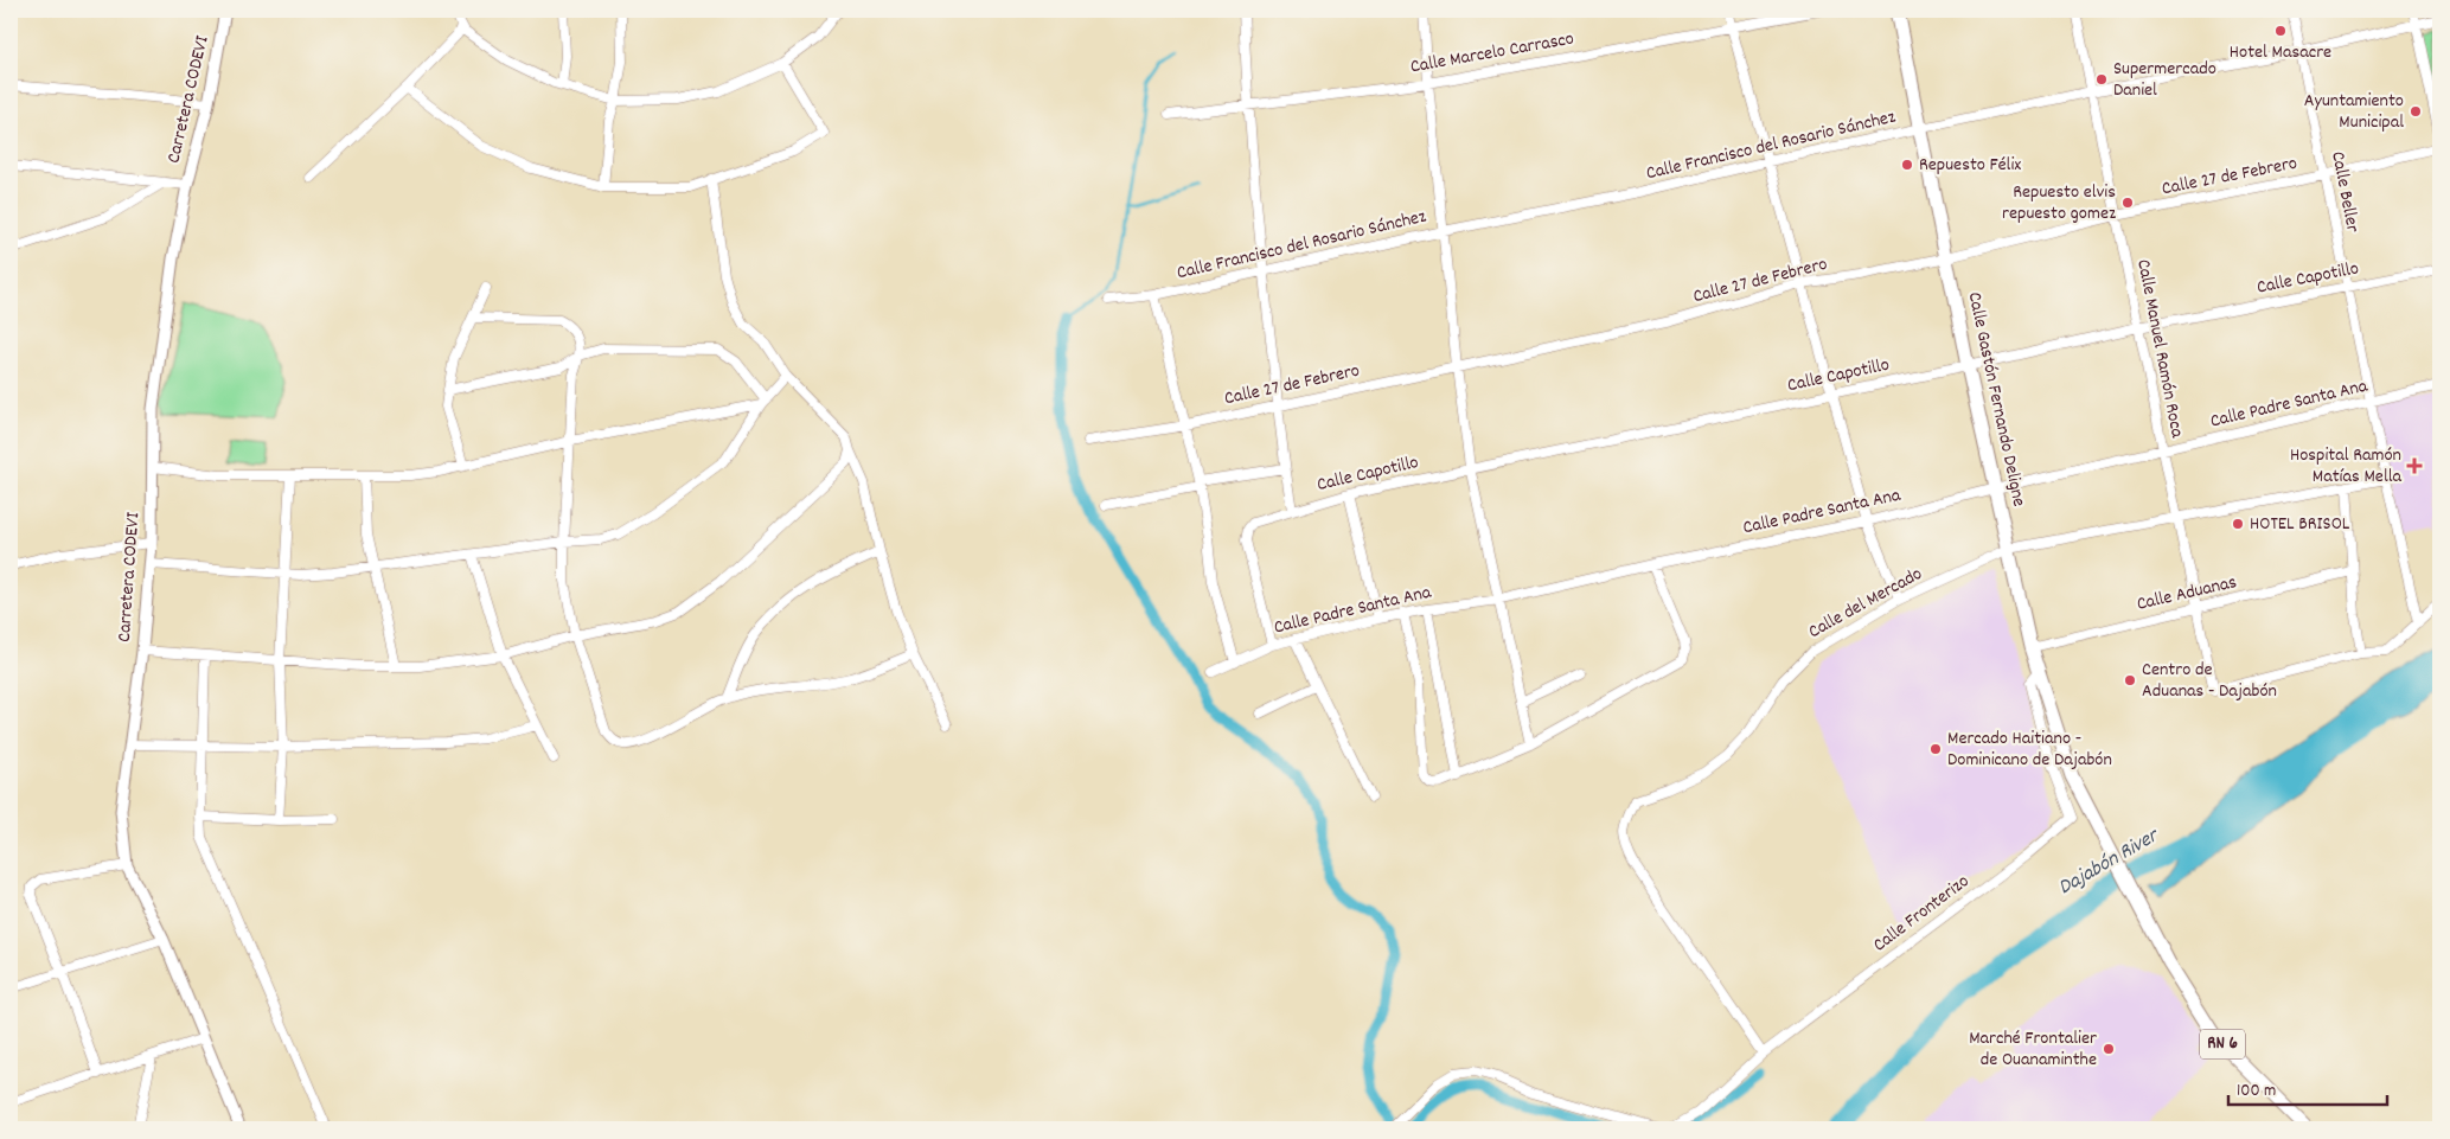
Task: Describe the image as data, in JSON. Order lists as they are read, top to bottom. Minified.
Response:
{"streets":{"main road":["Calle Gastón Fernando Deligne","RN 6"],"street":["Calle Marcelo Carrasco","Carretera CODEVI","Calle Francisco del Rosario Sánchez","Calle 27 de Febrero","Calle Beller","Calle Capotillo","Calle Manuel Ramón Roca","Calle Padre Santa Ana","Calle Aduanas","Calle del Mercado","Calle Fronterizo"]},"crossings":[["Calle Francisco del Rosario Sánchez","Calle Beller"],["Calle Francisco del Rosario Sánchez","Calle Manuel Ramón Roca"],["Calle Francisco del Rosario Sánchez","Calle Gastón Fernando Deligne"],["Calle 27 de Febrero","Calle Beller"],["Calle 27 de Febrero","Calle Manuel Ramón Roca"],["Calle 27 de Febrero","Calle Gastón Fernando Deligne"],["Calle Beller","Calle Capotillo"],["Calle Beller","Calle Padre Santa Ana"],["Calle Beller","Calle del Mercado"],["Calle Capotillo","Calle Manuel Ramón Roca"],["Calle Capotillo","Calle Gastón Fernando Deligne"],["Calle Capotillo","Calle Padre Santa Ana"],["Calle Manuel Ramón Roca","Calle Padre Santa Ana"],["Calle Manuel Ramón Roca","Calle Aduanas"],["Calle Manuel Ramón Roca","Calle del Mercado"],["Calle Gastón Fernando Deligne","Calle Padre Santa Ana"],["Calle Gastón Fernando Deligne","Calle Aduanas"],["Calle Gastón Fernando Deligne","Calle del Mercado"],["Calle Gastón Fernando Deligne","Calle Fronterizo"],["Calle del Mercado","Calle Fronterizo"]],"water":["Dajabón River"],"places":{"other":["Hotel Masacre","Supermercado Daniel","Ayuntamiento Municipal","Repuesto Félix","Repuesto elvis repuesto gomez","HOTEL BRISOL","Centro de Aduanas - Dajabón","Mercado Haitiano - Dominicano de Dajabón","Marché Frontalier de Ouanaminthe"],"health":["Hospital Ramón Matías Mella"]},"scale_bar":"100 m"}
